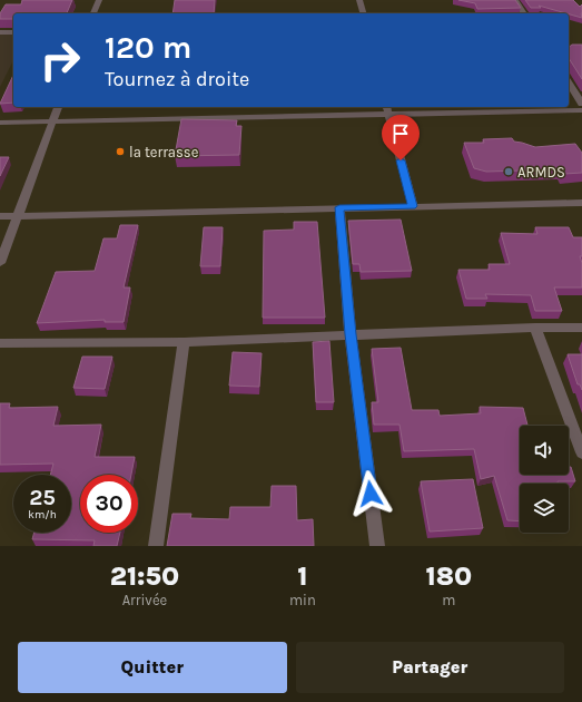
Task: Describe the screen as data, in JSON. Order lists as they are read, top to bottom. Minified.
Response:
{"places":["la terrasse","ARMDS"],"page":{"turn":["120 m","Tournez à droite"],"speed":"25 km/h","limit":"30","eta":["21:50","Arrivée","1","min","180","m"],"buttons":["Quitter","Partager"]}}
